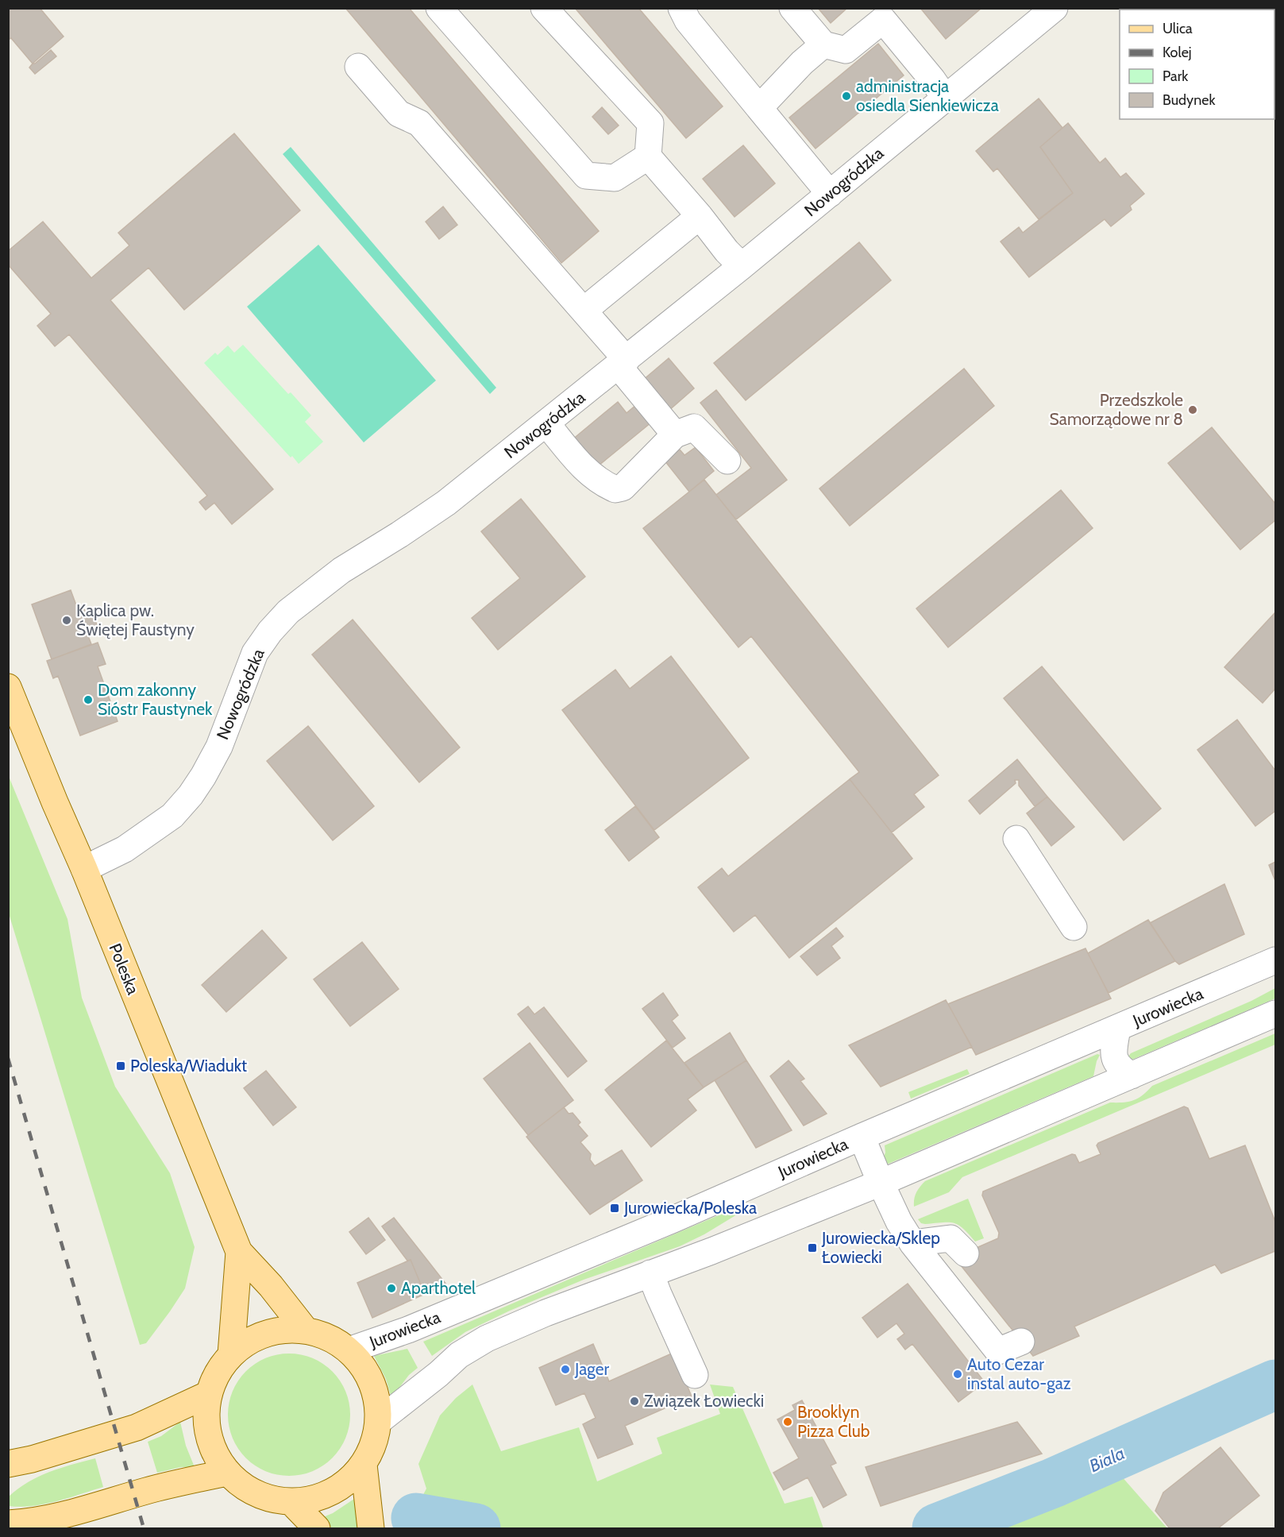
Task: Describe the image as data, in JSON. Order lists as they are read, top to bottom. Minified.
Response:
{"streets":{"main road":["Poleska"],"street":["Nowogródzka","Jurowiecka"]},"crossings":[["Nowogródzka","Poleska"]],"water":["Biala"],"places":{"other":["administracja osiedla Sienkiewicza","Przedszkole Samorządowe nr 8","Kaplica pw. Świętej Faustyny","Dom zakonny Sióstr Faustynek","Aparthotel","Jager","Auto Cezar instal auto-gaz","Związek Łowiecki","Brooklyn Pizza Club"],"transit":["Poleska/Wiadukt","Jurowiecka/Poleska","Jurowiecka/Sklep Łowiecki"]},"legend":["Ulica","Kolej","Park","Budynek"]}
